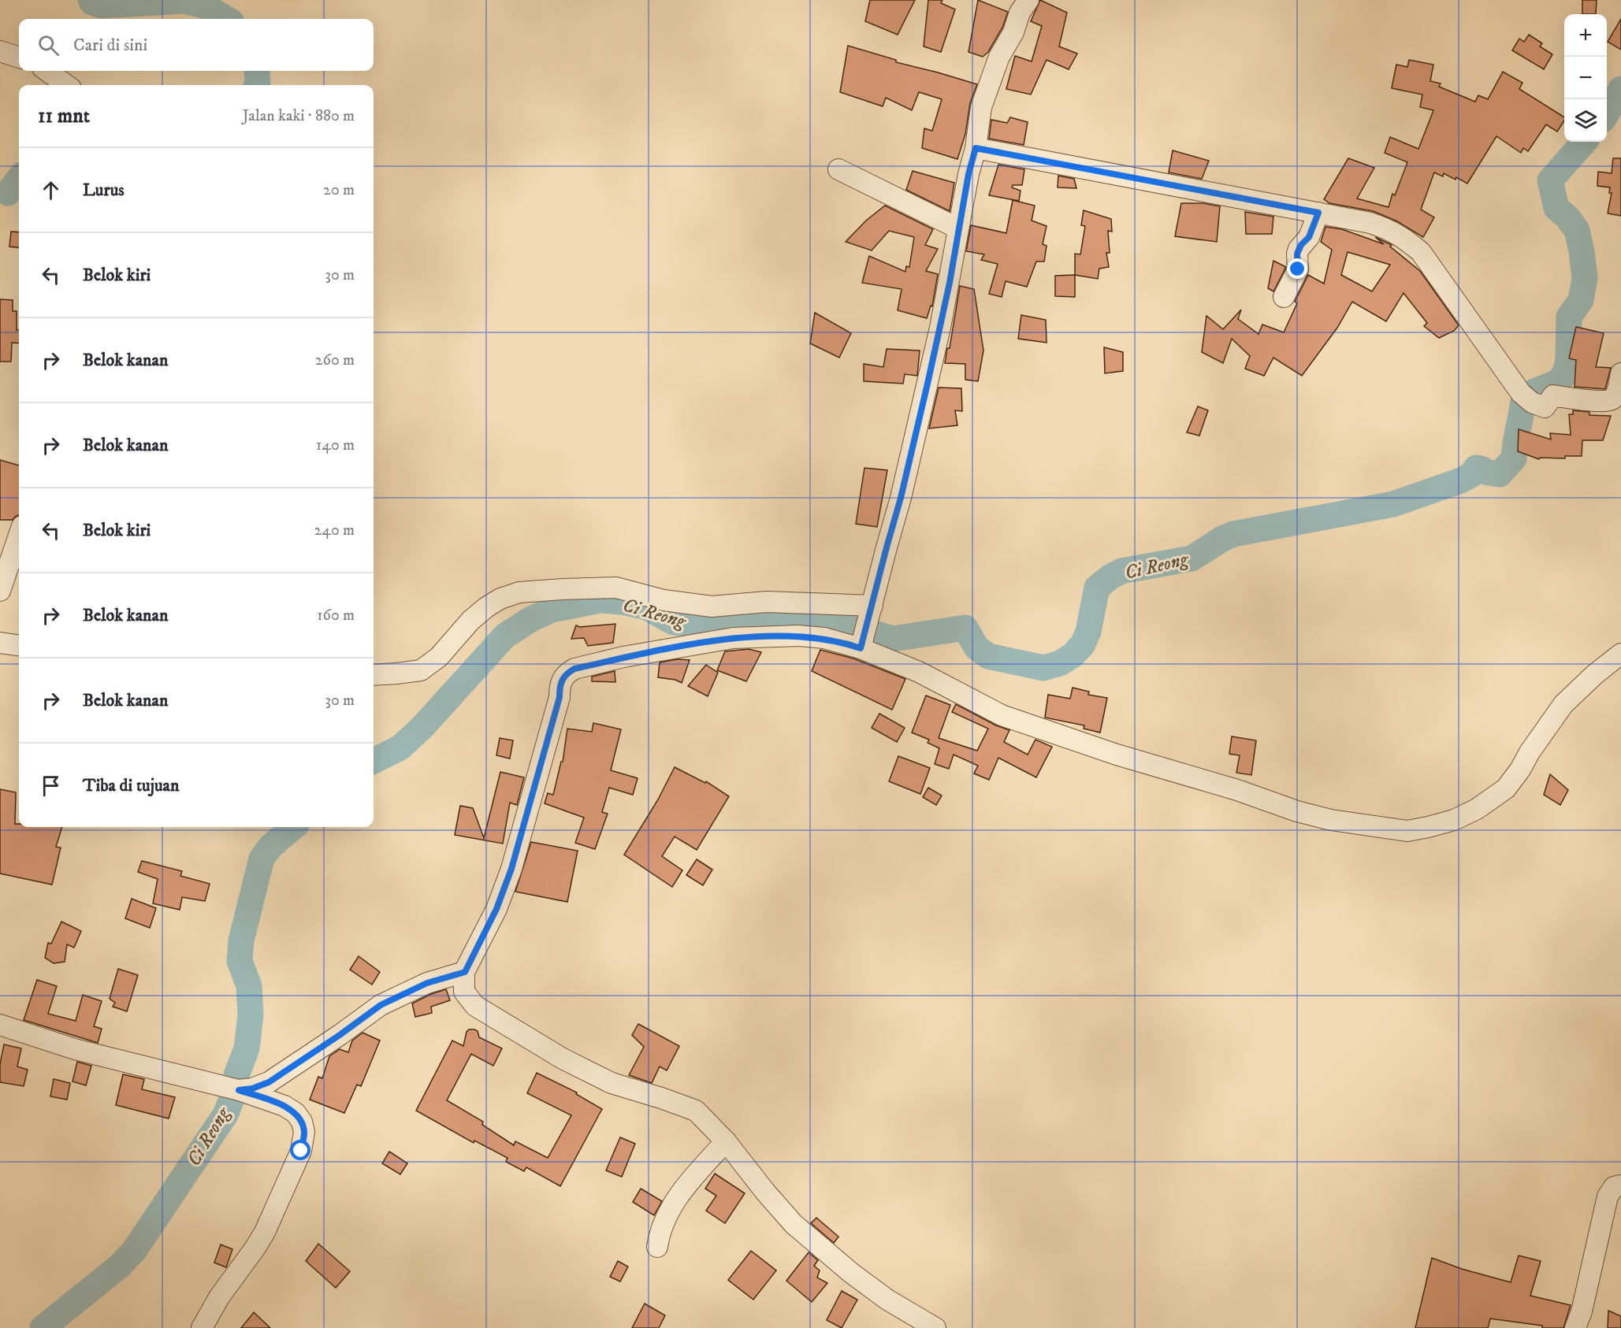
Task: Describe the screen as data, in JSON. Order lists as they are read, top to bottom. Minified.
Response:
{"water":["Ci Reong"],"page":{"map_buttons":["+","−"],"search":"Cari di sini","heading":["11 mnt","Jalan kaki · 880 m"],"list":[["Lurus","20 m"],["Belok kiri","30 m"],["Belok kanan","260 m"],["Belok kanan","140 m"],["Belok kiri","240 m"],["Belok kanan","160 m"],["Belok kanan","30 m"],"Tiba di tujuan"]}}
